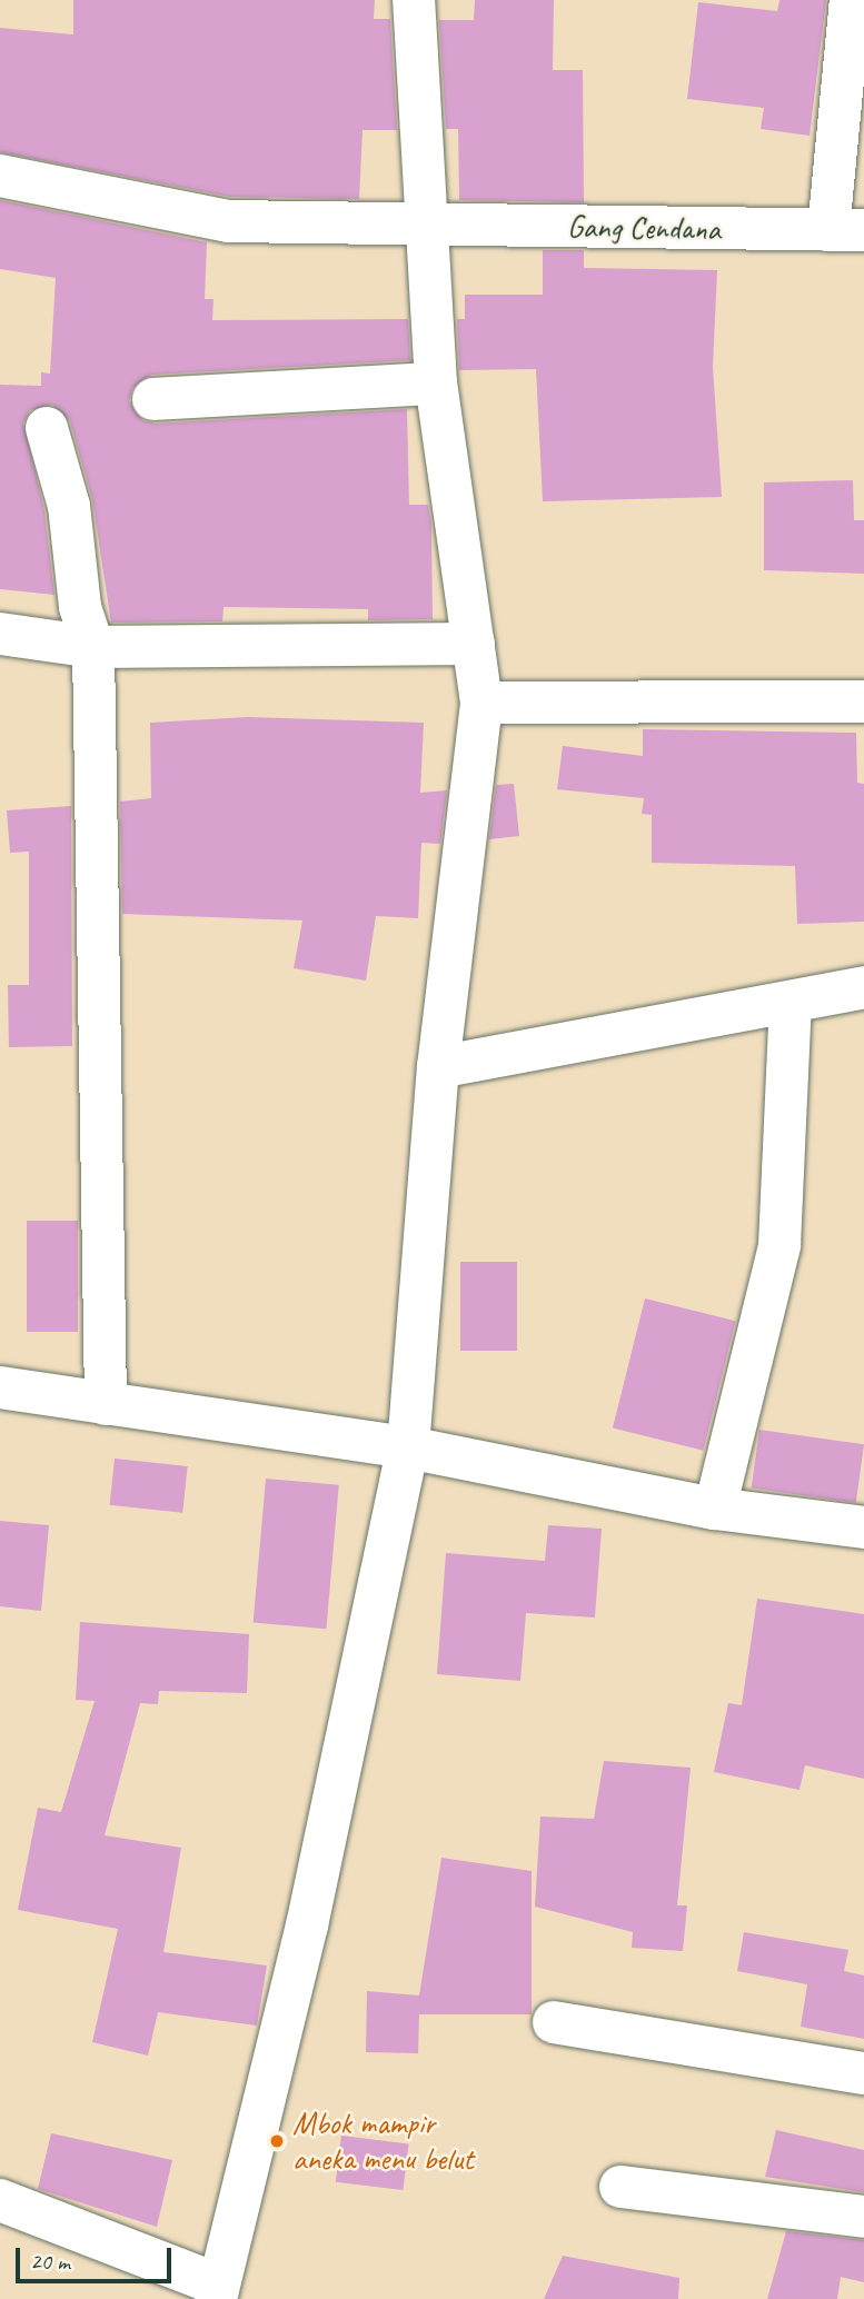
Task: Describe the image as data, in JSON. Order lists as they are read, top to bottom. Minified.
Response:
{"streets":{"street":["Gang Cendana"]},"places":["Mbok mampir aneka menu belut"],"scale_bar":"20 m"}
